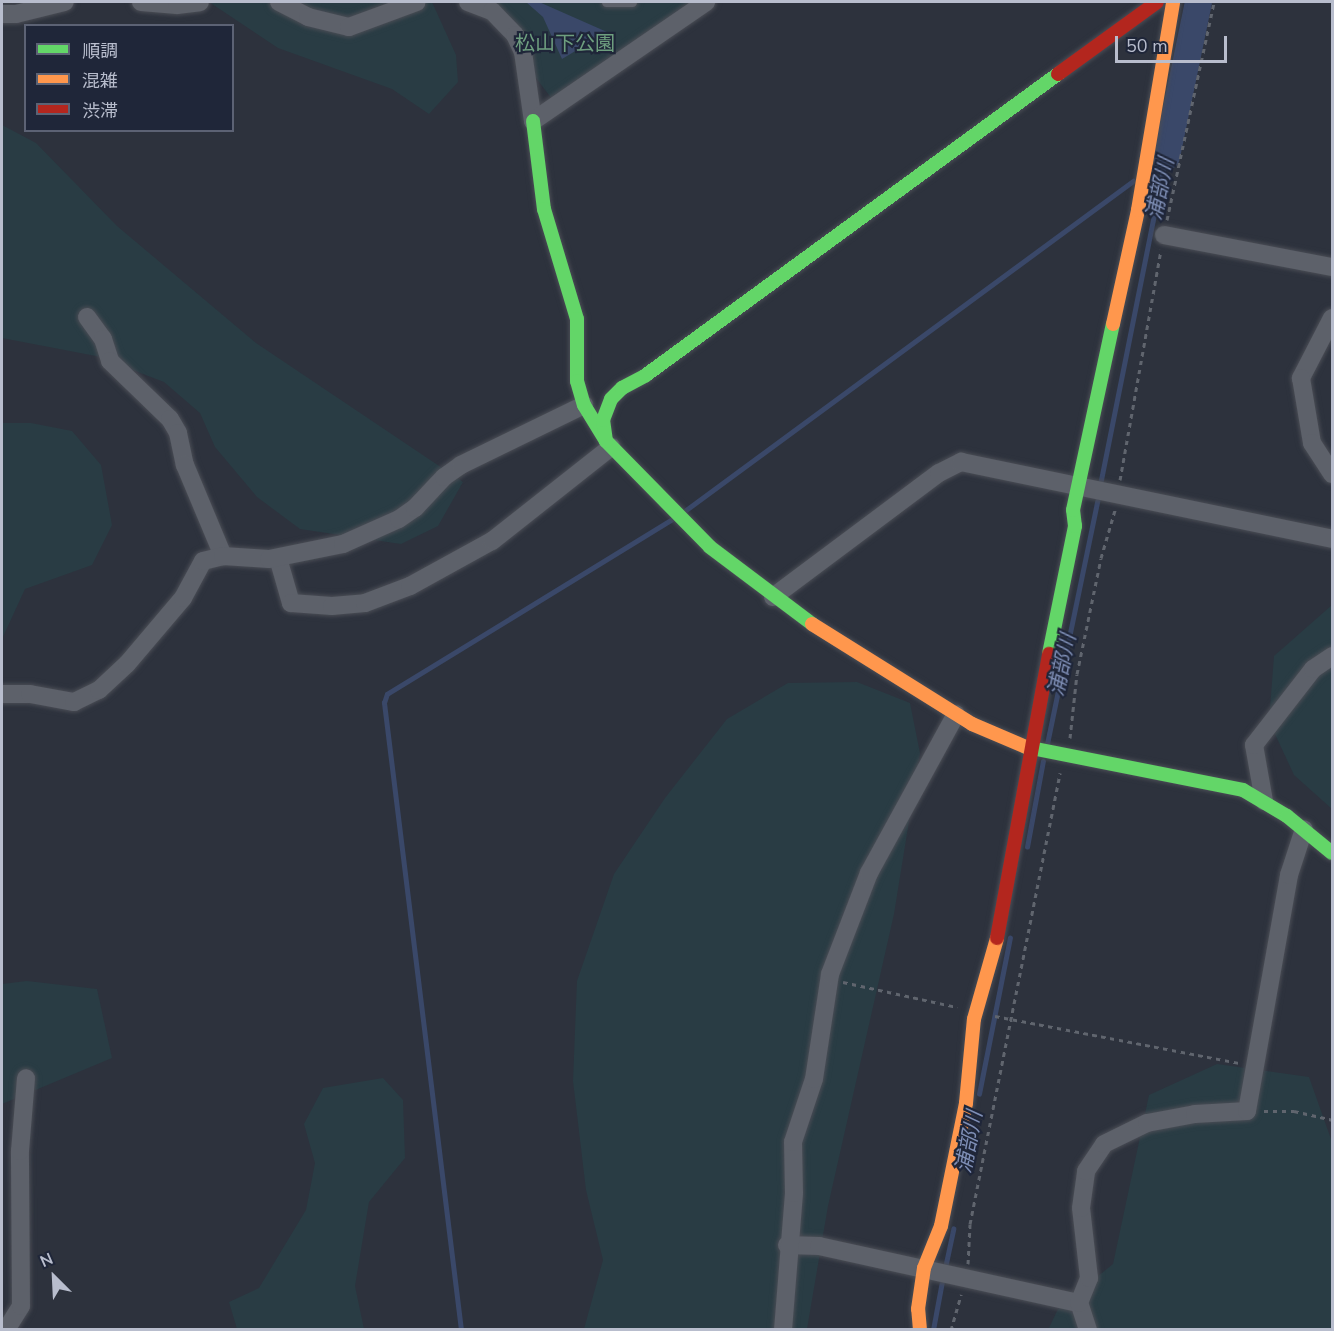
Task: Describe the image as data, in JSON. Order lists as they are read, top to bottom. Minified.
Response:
{"water":["浦部川"],"parks":["松山下公園"],"legend":["順調","混雑","渋滞"],"scale_bar":"50 m","north":"top left"}
